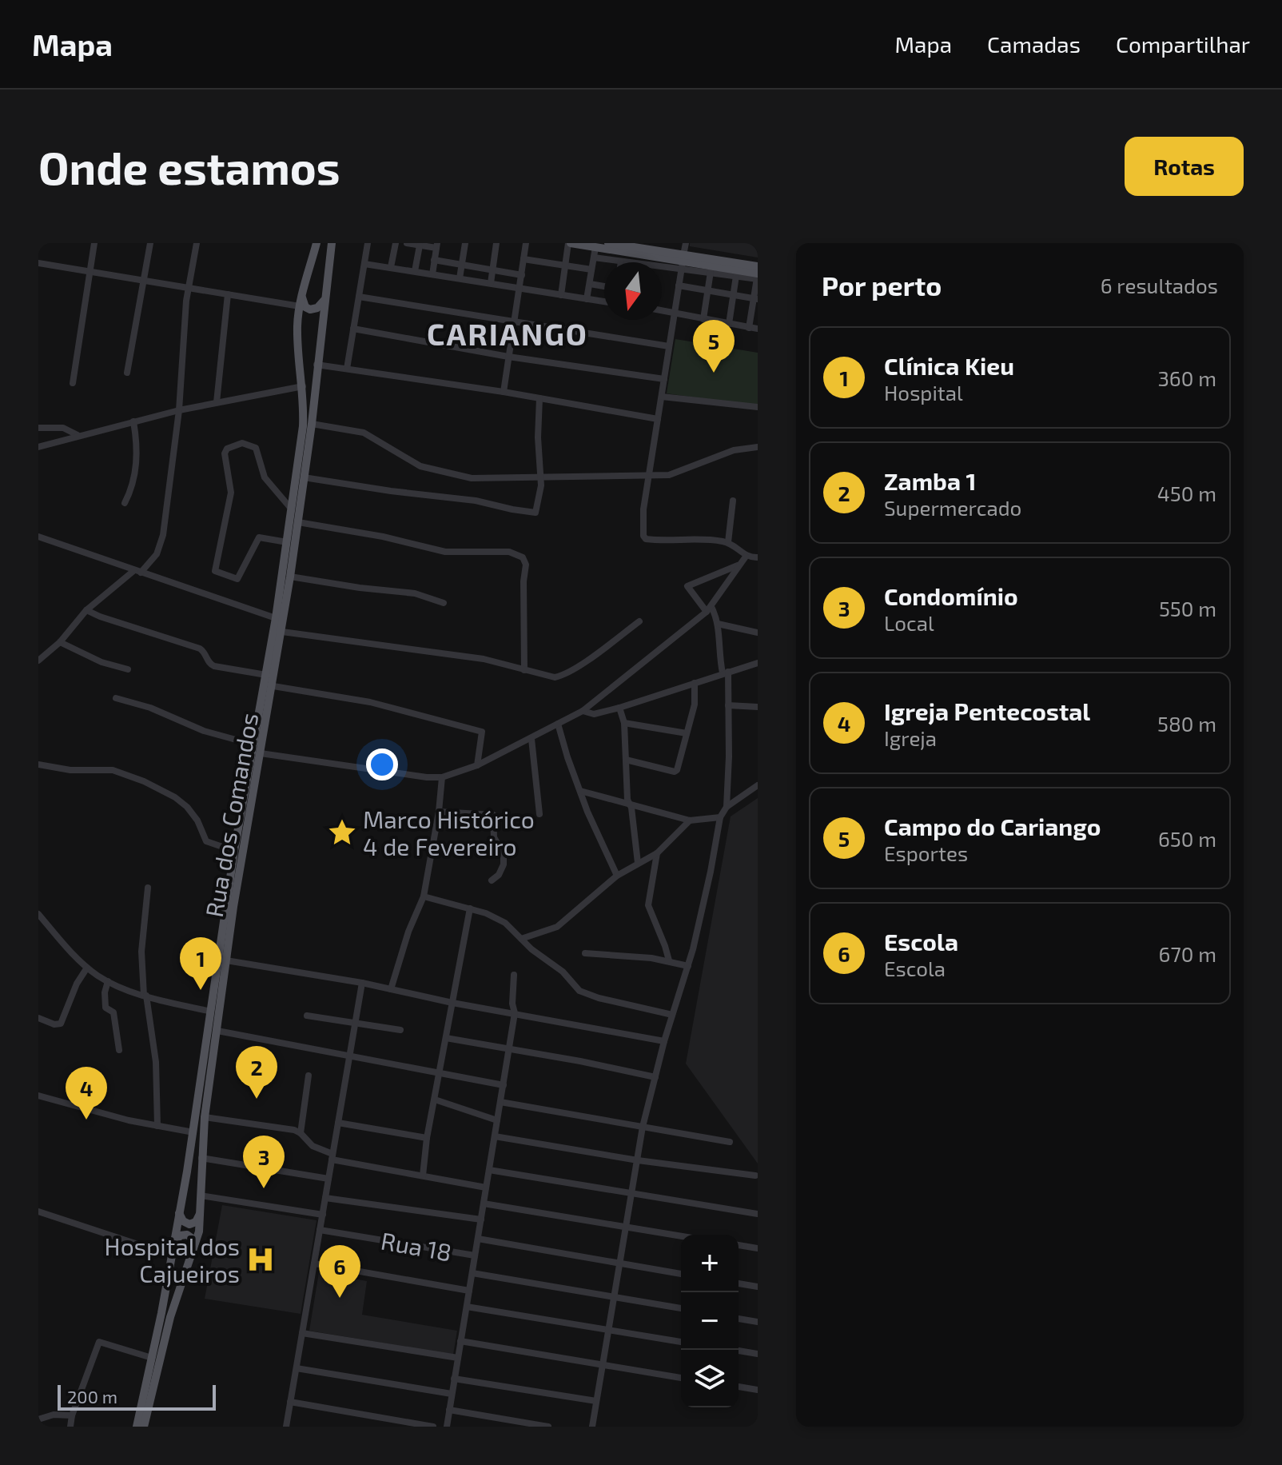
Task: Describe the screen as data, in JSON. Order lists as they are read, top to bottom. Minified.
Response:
{"streets":{"main road":["Rua dos Comandos"],"street":["Rua 18"]},"districts":["CARIANGO"],"places":{"place":["Marco Histórico 4 de Fevereiro"],"hospital":["Hospital dos Cajueiros"]},"scale_bar":"200 m","north":"bottom","page":{"header":"Mapa","nav":["Mapa","Camadas","Compartilhar"],"buttons":"Rotas","title":"Onde estamos","heading":["Por perto","6 resultados"],"pins":["5","1","2","4","3","6"],"list":[{"mark":"1","name":"Clínica Kieu","note":"Hospital","value":"360 m"},{"mark":"2","name":"Zamba 1","note":"Supermercado","value":"450 m"},{"mark":"3","name":"Condomínio","note":"Local","value":"550 m"},{"mark":"4","name":"Igreja Pentecostal","note":"Igreja","value":"580 m"},{"mark":"5","name":"Campo do Cariango","note":"Esportes","value":"650 m"},{"mark":"6","name":"Escola","note":"Escola","value":"670 m"}],"map_buttons":["+","−"],"scale":"200 m"}}
